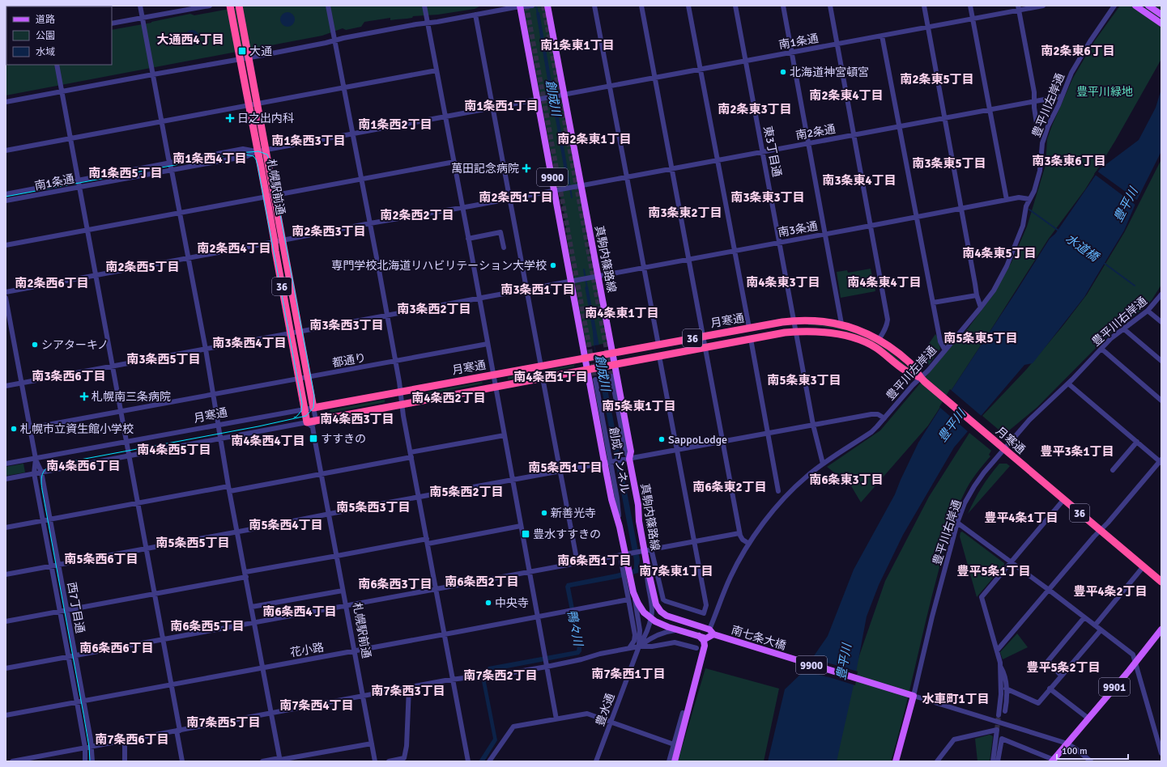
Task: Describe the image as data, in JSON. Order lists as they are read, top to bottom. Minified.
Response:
{"streets":{"highway":["札幌駅前通","36","月寒通"],"main road":["9900","真駒内篠路線","南七条大橋","9901"],"street":["南1条通","豊平川左岸通","南2条通","東3丁目通","南3条通","豊平川右岸通","都通り","創成トンネル","西7丁目通","花小路","豊水通"]},"crossings":[["南1条通","東3丁目通"],["南1条通","9900"],["南1条通","札幌駅前通"],["南1条通","真駒内篠路線"],["豊平川左岸通","南2条通"],["豊平川左岸通","東3丁目通"],["豊平川左岸通","9900"],["豊平川左岸通","南3条通"],["豊平川左岸通","真駒内篠路線"],["豊平川左岸通","月寒通"],["豊平川左岸通","南七条大橋"],["南2条通","東3丁目通"],["南2条通","9900"],["南2条通","真駒内篠路線"],["東3丁目通","南3条通"],["東3丁目通","月寒通"],["9900","南3条通"],["9900","真駒内篠路線"],["9900","月寒通"],["9900","創成トンネル"],["9900","南七条大橋"],["札幌駅前通","月寒通"],["札幌駅前通","都通り"],["札幌駅前通","花小路"],["南3条通","真駒内篠路線"],["真駒内篠路線","月寒通"],["真駒内篠路線","創成トンネル"],["真駒内篠路線","南七条大橋"],["月寒通","豊平川右岸通"],["月寒通","西7丁目通"],["豊平川右岸通","南七条大橋"],["都通り","西7丁目通"],["西7丁目通","花小路"]],"districts":["大通西4丁目","南1条東1丁目","南2条東6丁目","南2条東5丁目","南2条東4丁目","南1条西1丁目","南2条東3丁目","南1条西2丁目","南2条東1丁目","南1条西3丁目","南1条西4丁目","南3条東6丁目","南3条東5丁目","南1条西5丁目","南3条東4丁目","南2条西1丁目","南3条東3丁目","南3条東2丁目","南2条西2丁目","南2条西3丁目","南2条西4丁目","南4条東5丁目","南2条西5丁目","南4条東3丁目","南4条東4丁目","南2条西6丁目","南3条西1丁目","南3条西2丁目","南4条東1丁目","南3条西3丁目","南5条東5丁目","南3条西4丁目","南3条西5丁目","南3条西6丁目","南4条西1丁目","南5条東3丁目","南4条西2丁目","南5条東1丁目","南4条西3丁目","南4条西4丁目","南4条西5丁目","豊平3条1丁目","南4条西6丁目","南5条西1丁目","南6条東3丁目","南6条東2丁目","南5条西2丁目","南5条西3丁目","豊平4条1丁目","南5条西4丁目","南5条西5丁目","南5条西6丁目","南6条西1丁目","南7条東1丁目","豊平5条1丁目","南6条西2丁目","南6条西3丁目","豊平4条2丁目","南6条西4丁目","南6条西5丁目","南6条西6丁目","豊平5条2丁目","南7条西1丁目","南7条西2丁目","南7条西3丁目","水車町1丁目","南7条西4丁目","南7条西5丁目","南7条西6丁目"],"water":["創成川","豊平川","水道橋","鴨々川"],"parks":["豊平川緑地"],"places":{"transit":["大通","すすきの","豊水すすきの"],"other":["北海道神宮頓宮","専門学校北海道リハビリテーション大学校","シアターキノ","札幌市立資生館小学校","SappoLodge","新善光寺","中央寺"],"health":["日之出内科","萬田記念病院","札幌南三条病院"]},"legend":["道路","公園","水域"],"scale_bar":"100 m"}
